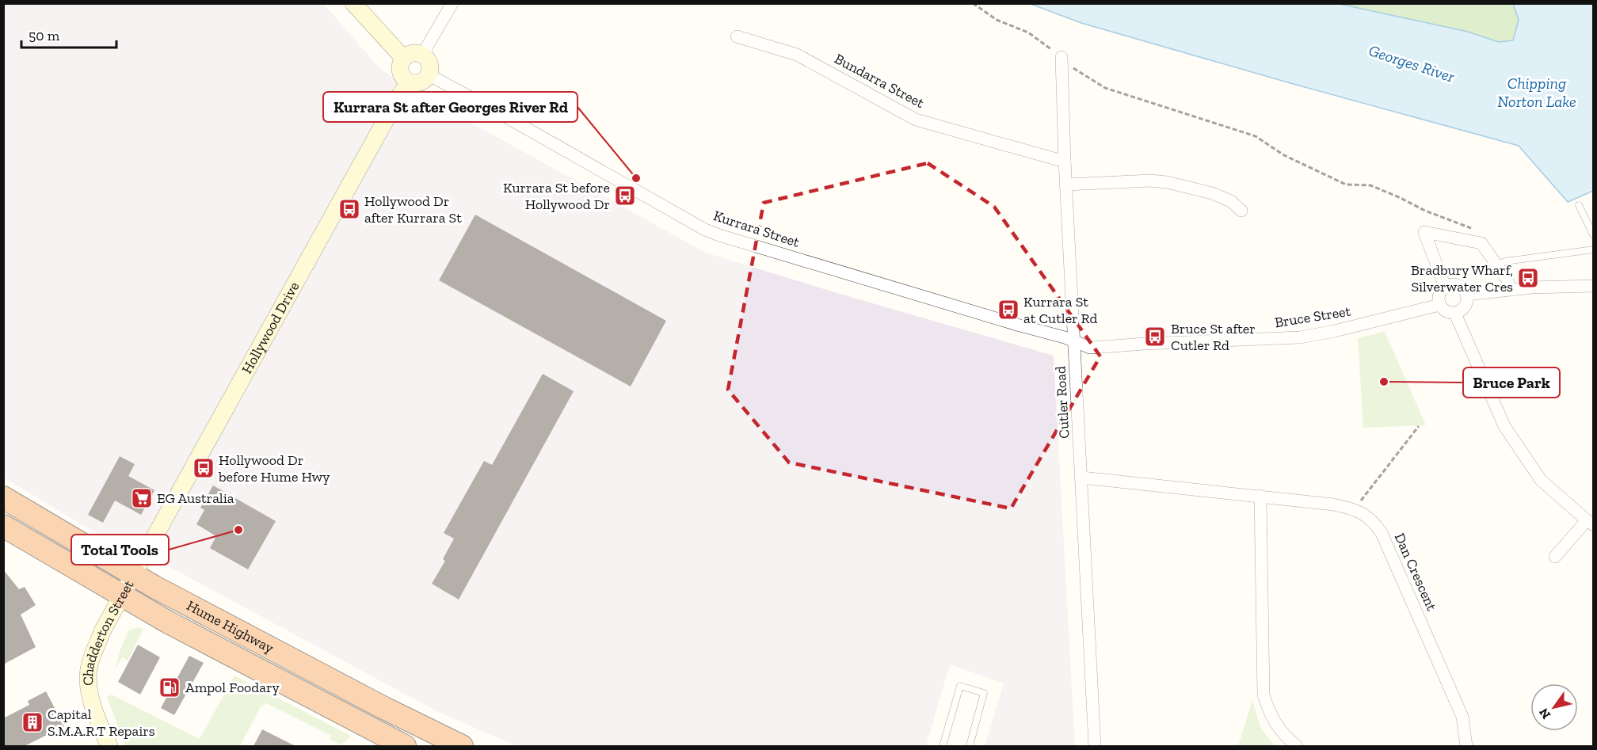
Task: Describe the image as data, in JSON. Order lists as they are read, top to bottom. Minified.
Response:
{"streets":{"highway":["Hume Highway"],"street":["Bundarra Street","Kurrara Street","Bruce Street","Hollywood Drive","Cutler Road","Dan Crescent","Chadderton Street"]},"crossings":[["Bundarra Street","Cutler Road"],["Kurrara Street","Bruce Street"],["Kurrara Street","Hollywood Drive"],["Kurrara Street","Cutler Road"],["Bruce Street","Cutler Road"],["Hollywood Drive","Hume Highway"],["Hollywood Drive","Chadderton Street"],["Cutler Road","Dan Crescent"],["Hume Highway","Chadderton Street"]],"water":["Georges River","Chipping Norton Lake"],"places":{"other":["Kurrara St after Georges River Rd","Bruce Park","Total Tools"],"bus stop":["Kurrara St before Hollywood Dr","Hollywood Dr after Kurrara St","Bradbury Wharf, Silverwater Cres","Kurrara St at Cutler Rd","Bruce St after Cutler Rd","Hollywood Dr before Hume Hwy"],"supermarket":["EG Australia"],"fuel station":["Ampol Foodary"],"building":["Capital S.M.A.R.T Repairs"]},"scale_bar":"50 m","north":"bottom left"}
